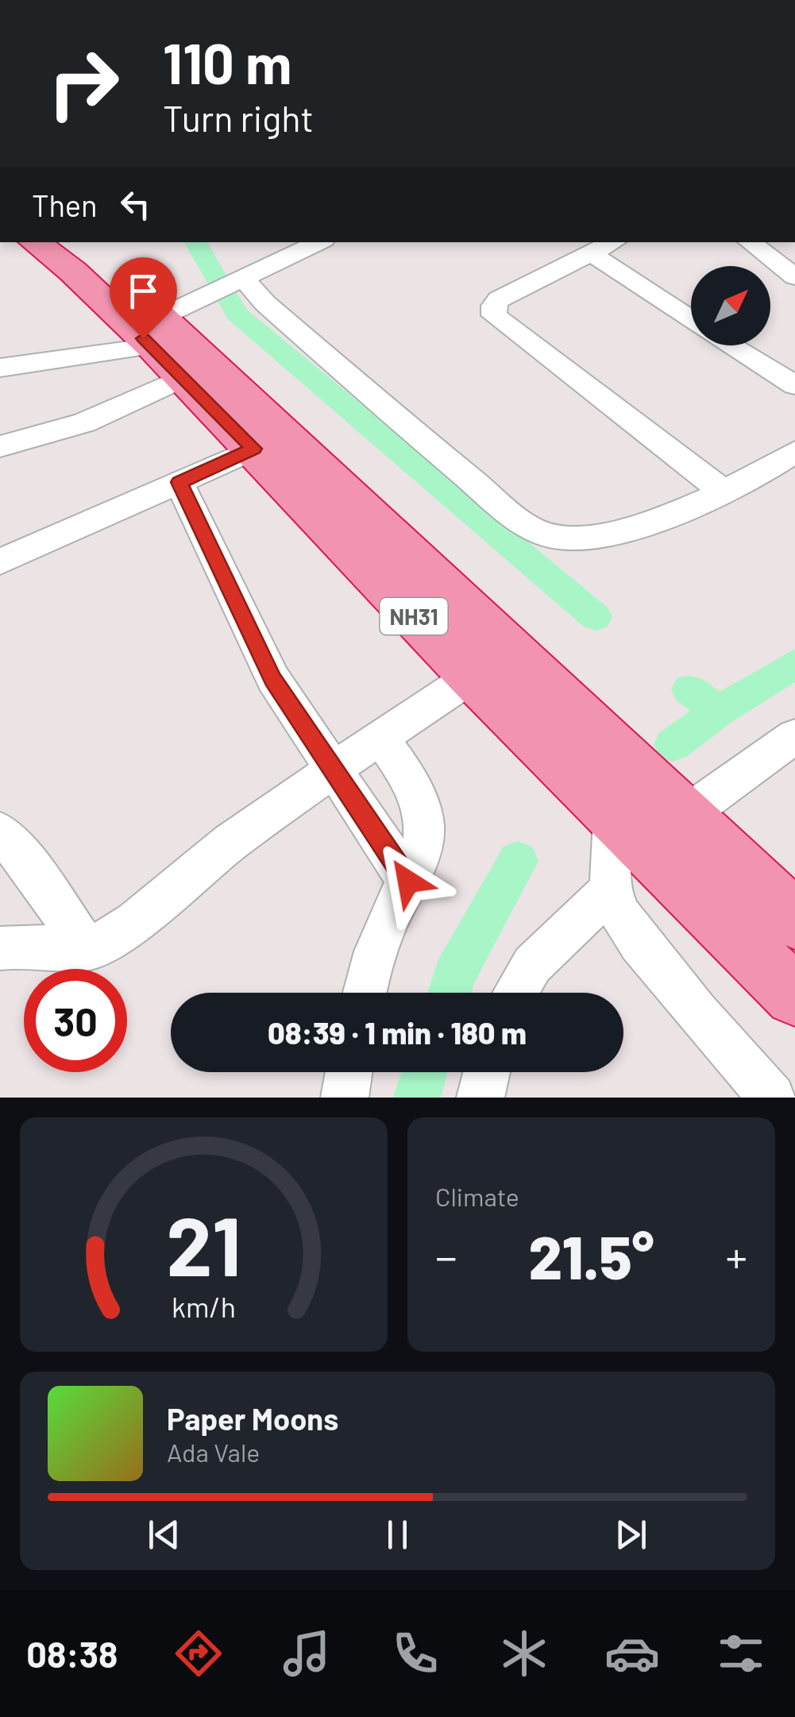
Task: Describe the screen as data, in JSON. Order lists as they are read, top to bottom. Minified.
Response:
{"streets":{"highway":["NH31"]},"north":"top right","page":{"turn":["110 m","Turn right"],"then":"Then","limit":"30","trip":"08:39 · 1 min · 180 m","tile":"Climate","heat":["−","21.5°","+"],"song":["Paper Moons","Ada Vale"],"tabs":"08:38","gauge":["21","km/h"]}}
